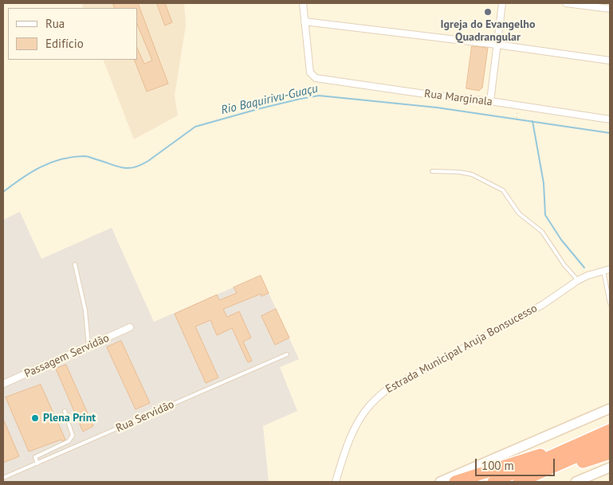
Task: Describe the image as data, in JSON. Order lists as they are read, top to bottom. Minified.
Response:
{"streets":{"street":["Rua Marginala","Estrada Municipal Aruja Bonsucesso","Passagem Servidão"],"lane":["Rua Servidão"]},"water":["Rio Baquirivu-Guaçu"],"places":["Igreja do Evangelho Quadrangular","Plena Print"],"legend":["Rua","Edifício"],"scale_bar":"100 m"}
